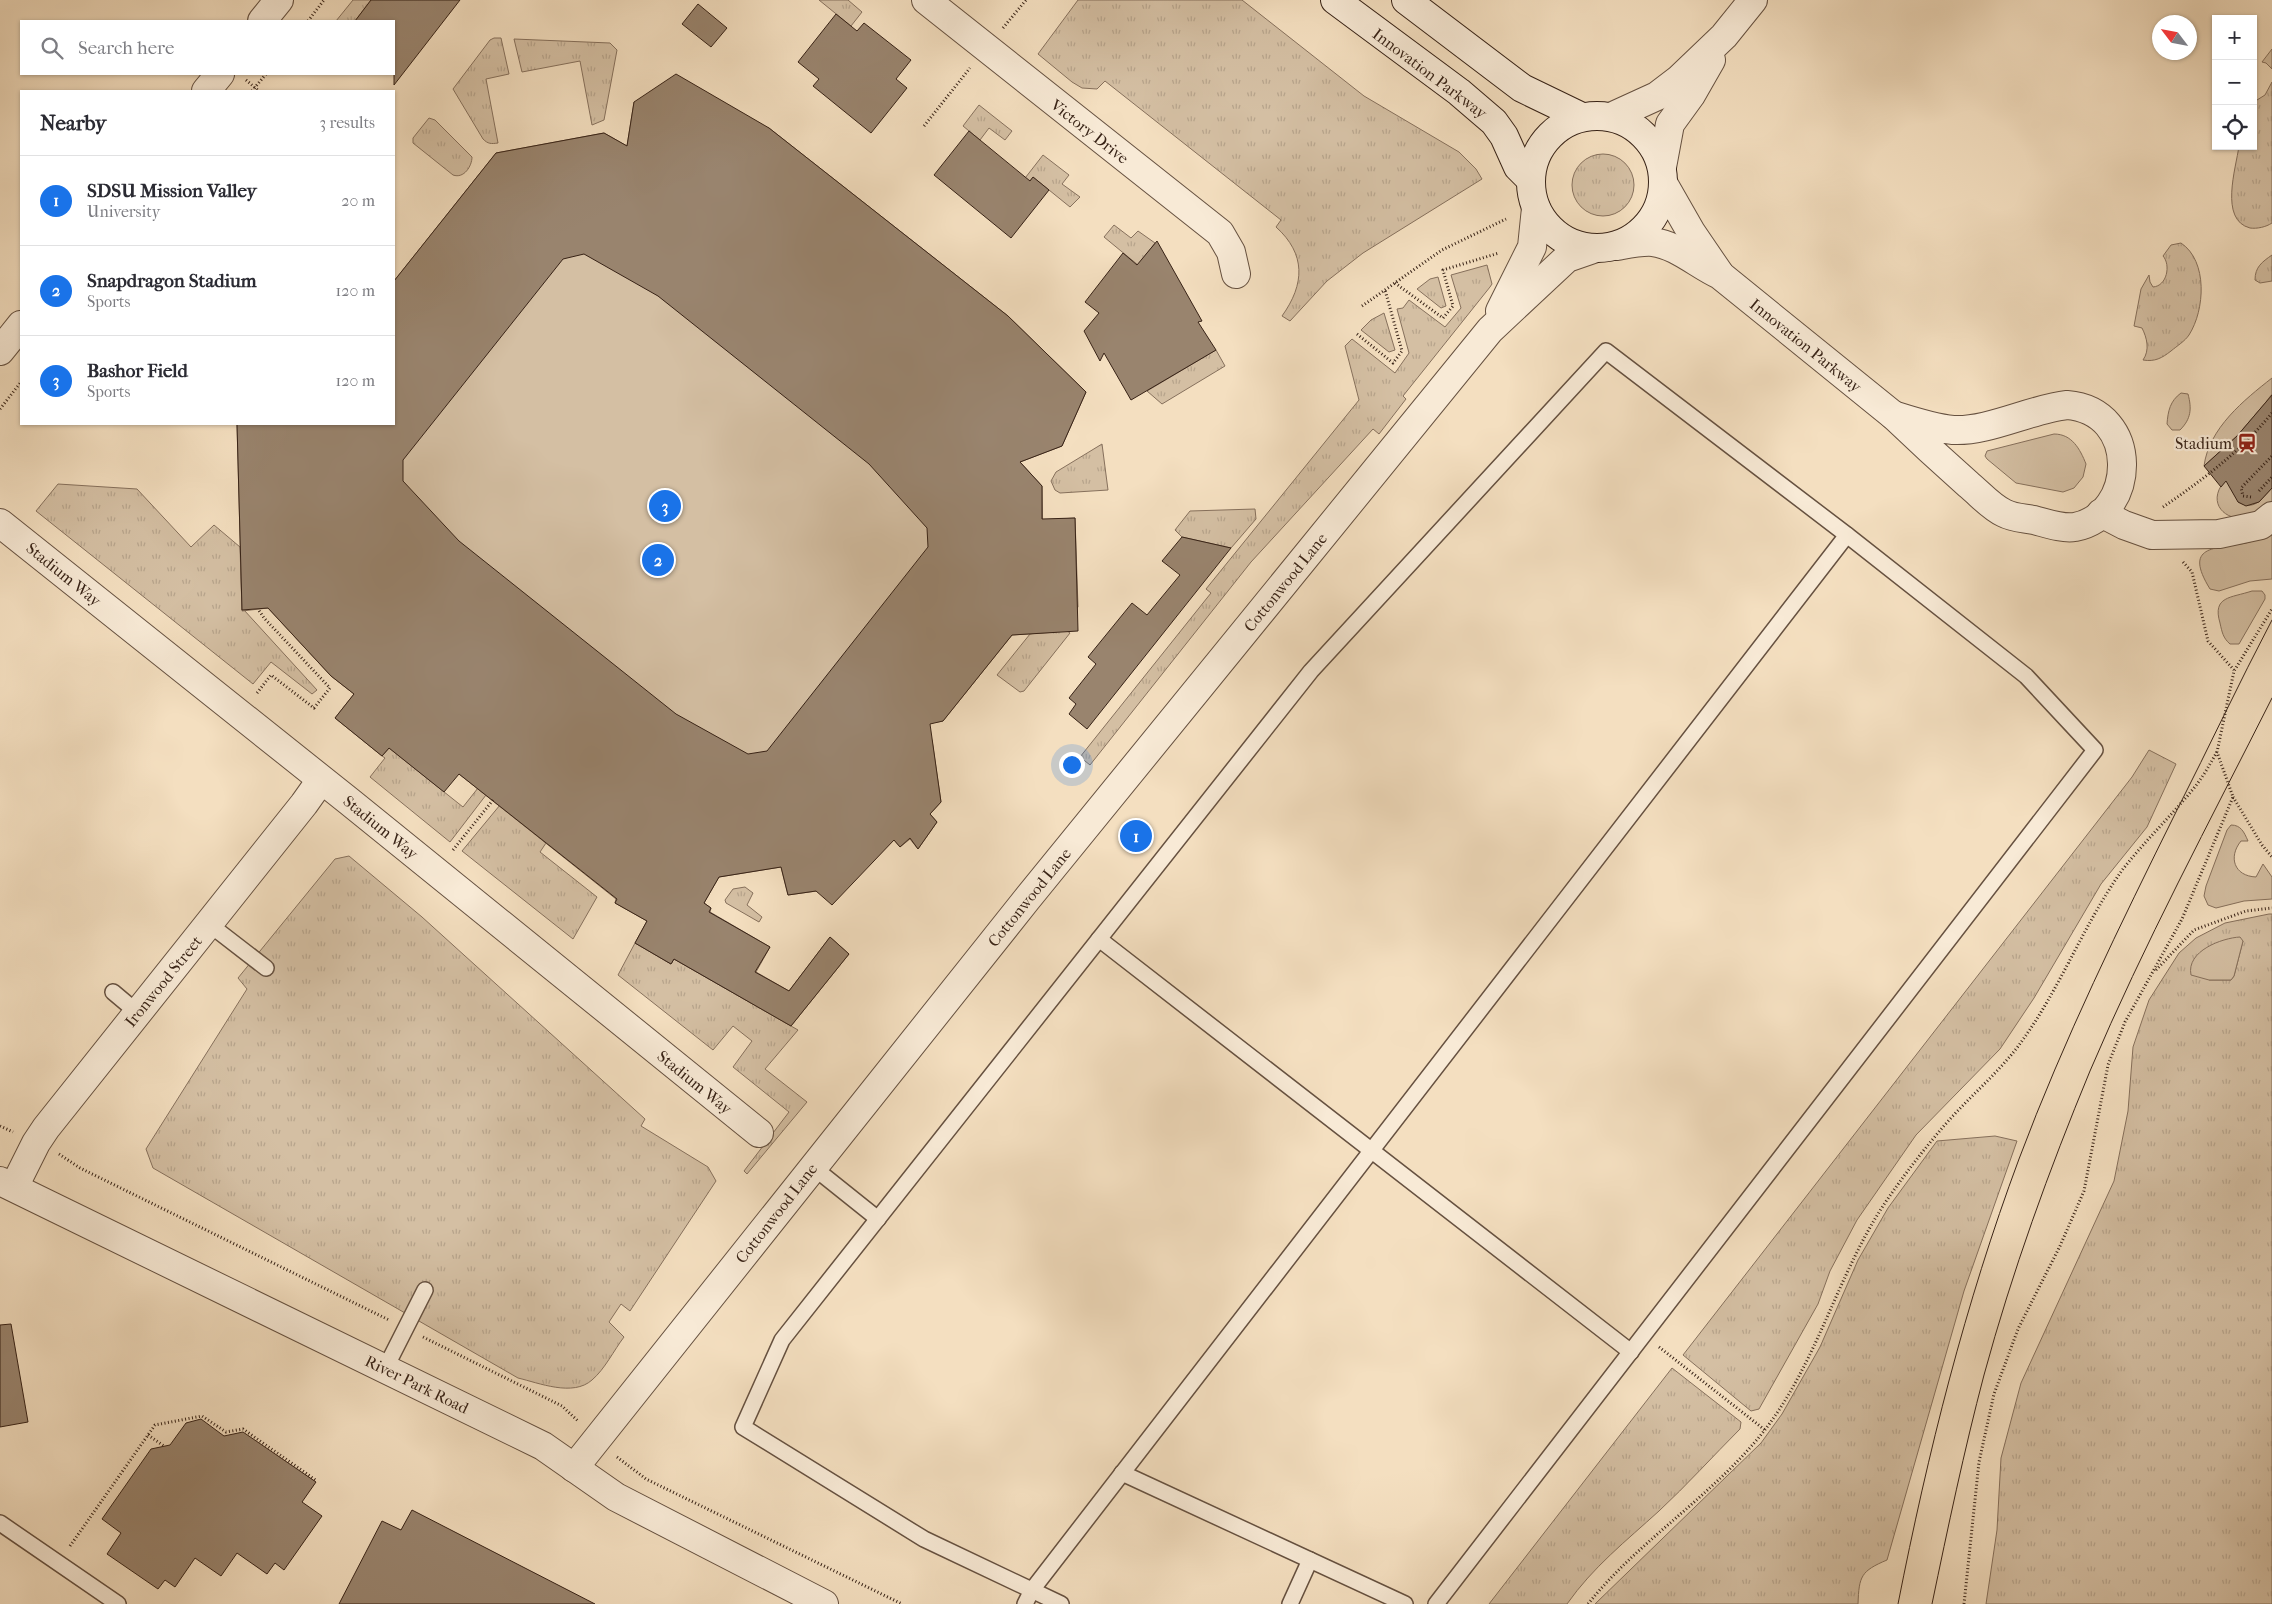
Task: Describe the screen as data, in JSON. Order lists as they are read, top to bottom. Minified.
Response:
{"streets":{"street":["Innovation Parkway","Victory Drive","Stadium Way","Cottonwood Lane","Ironwood Street","River Park Road"]},"crossings":[["Innovation Parkway","Cottonwood Lane"],["Stadium Way","Ironwood Street"],["Cottonwood Lane","River Park Road"],["Ironwood Street","River Park Road"]],"places":{"station":["Stadium"]},"north":"top left","page":{"map_buttons":["+","−"],"search":"Search here","heading":["Nearby","3 results"],"list":[{"mark":"1","name":"SDSU Mission Valley","note":"University","value":"20 m"},{"mark":"2","name":"Snapdragon Stadium","note":"Sports","value":"120 m"},{"mark":"3","name":"Bashor Field","note":"Sports","value":"120 m"}],"pins":["3","2","1"]}}
